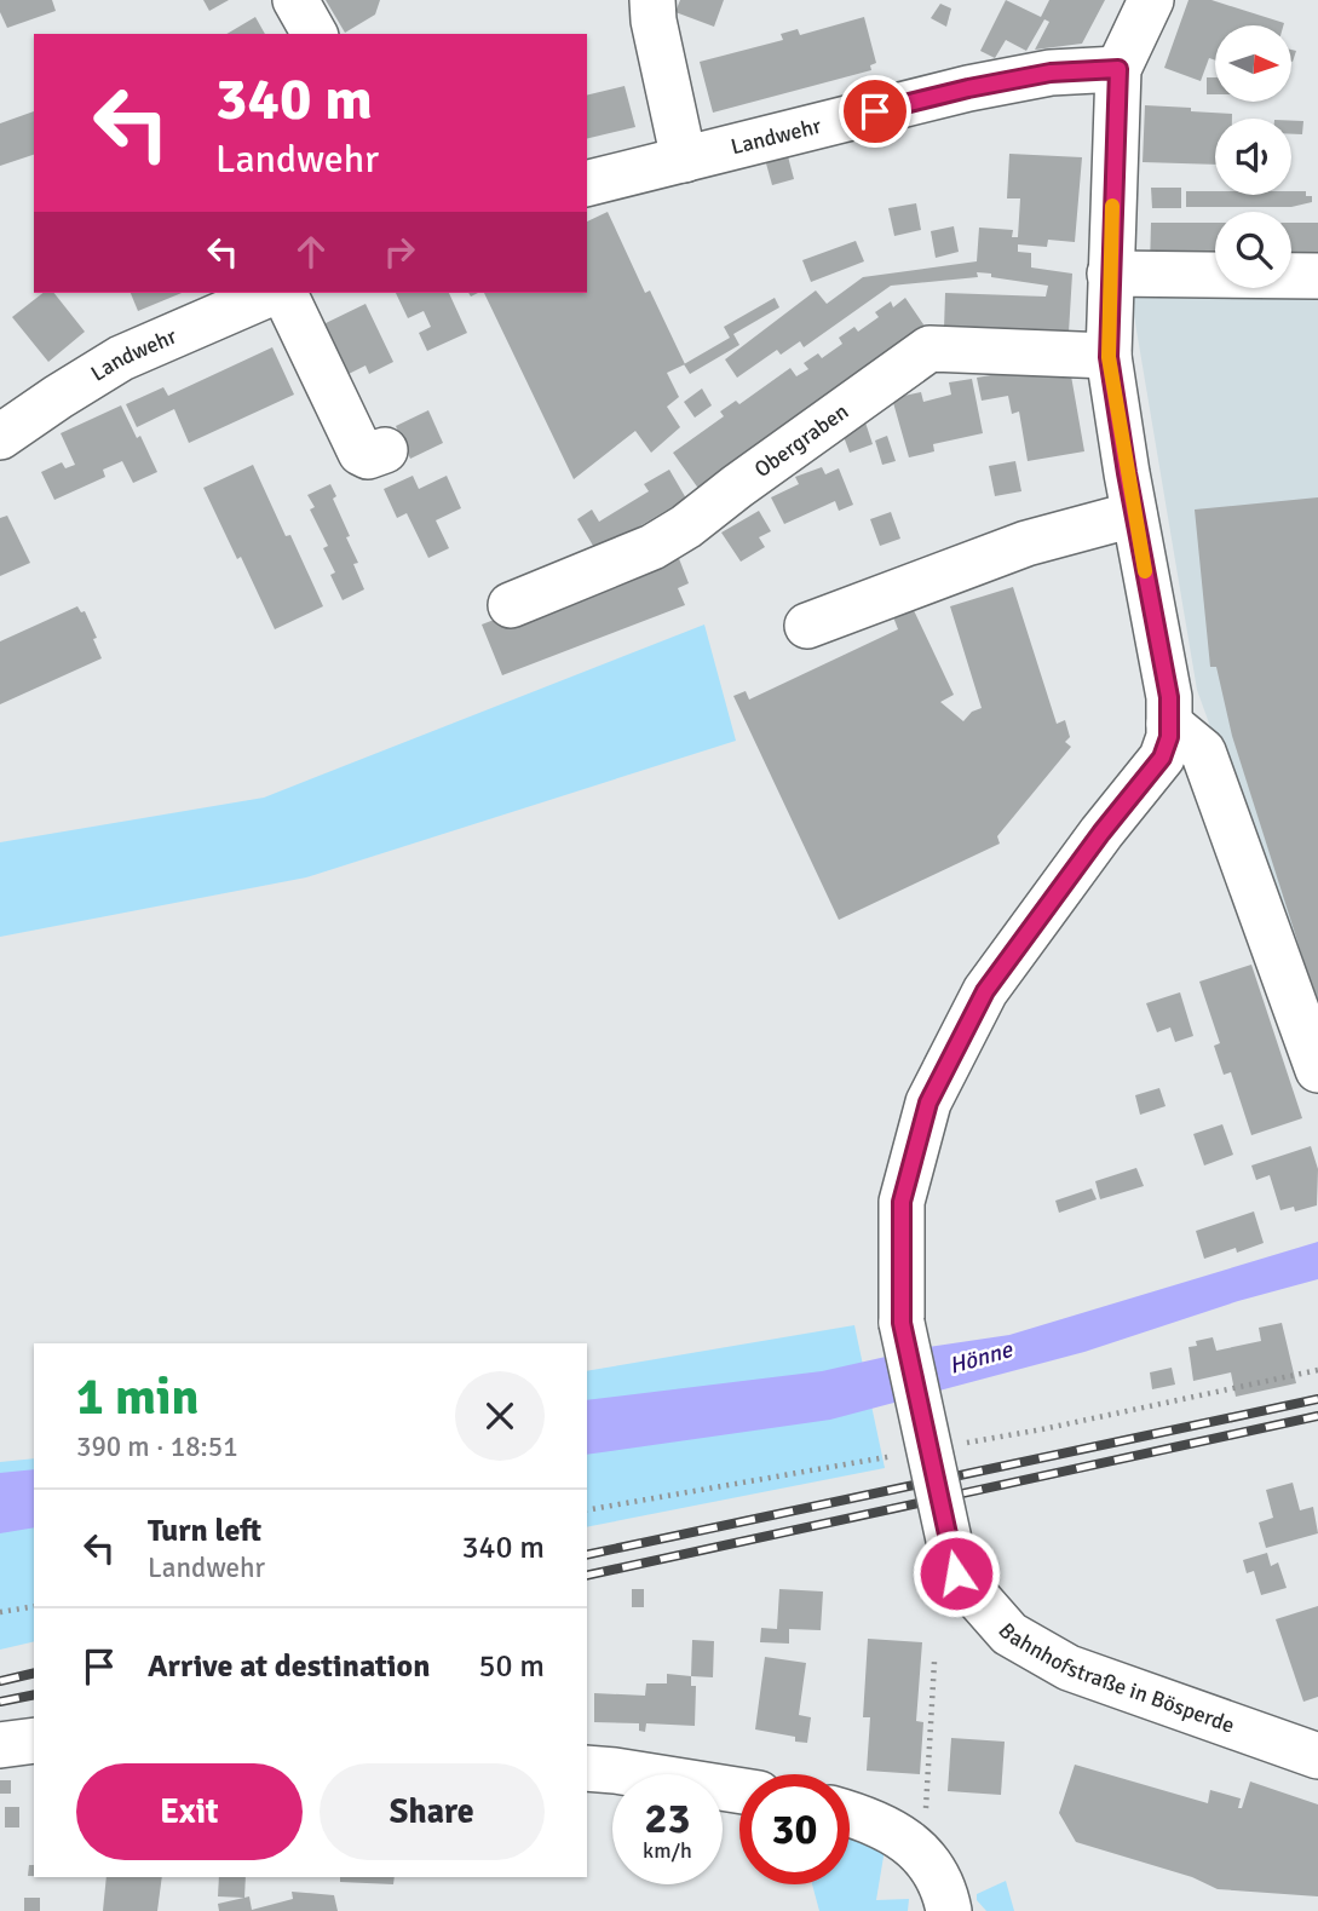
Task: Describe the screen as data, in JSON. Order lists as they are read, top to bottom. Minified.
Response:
{"streets":{"street":["Landwehr","Obergraben","Bahnhofstraße in Bösperde"]},"crossings":[["Landwehr","Bahnhofstraße in Bösperde"],["Obergraben","Bahnhofstraße in Bösperde"]],"water":["Hönne"],"north":"right","page":{"turn":["340 m","Landwehr"],"heading":["1 min","390 m · 18:51"],"list":[{"name":"Turn left","note":"Landwehr","value":"340 m"},{"name":"Arrive at destination","value":"50 m"}],"buttons":["Exit","Share"],"speed":"23 km/h","limit":"30"}}
